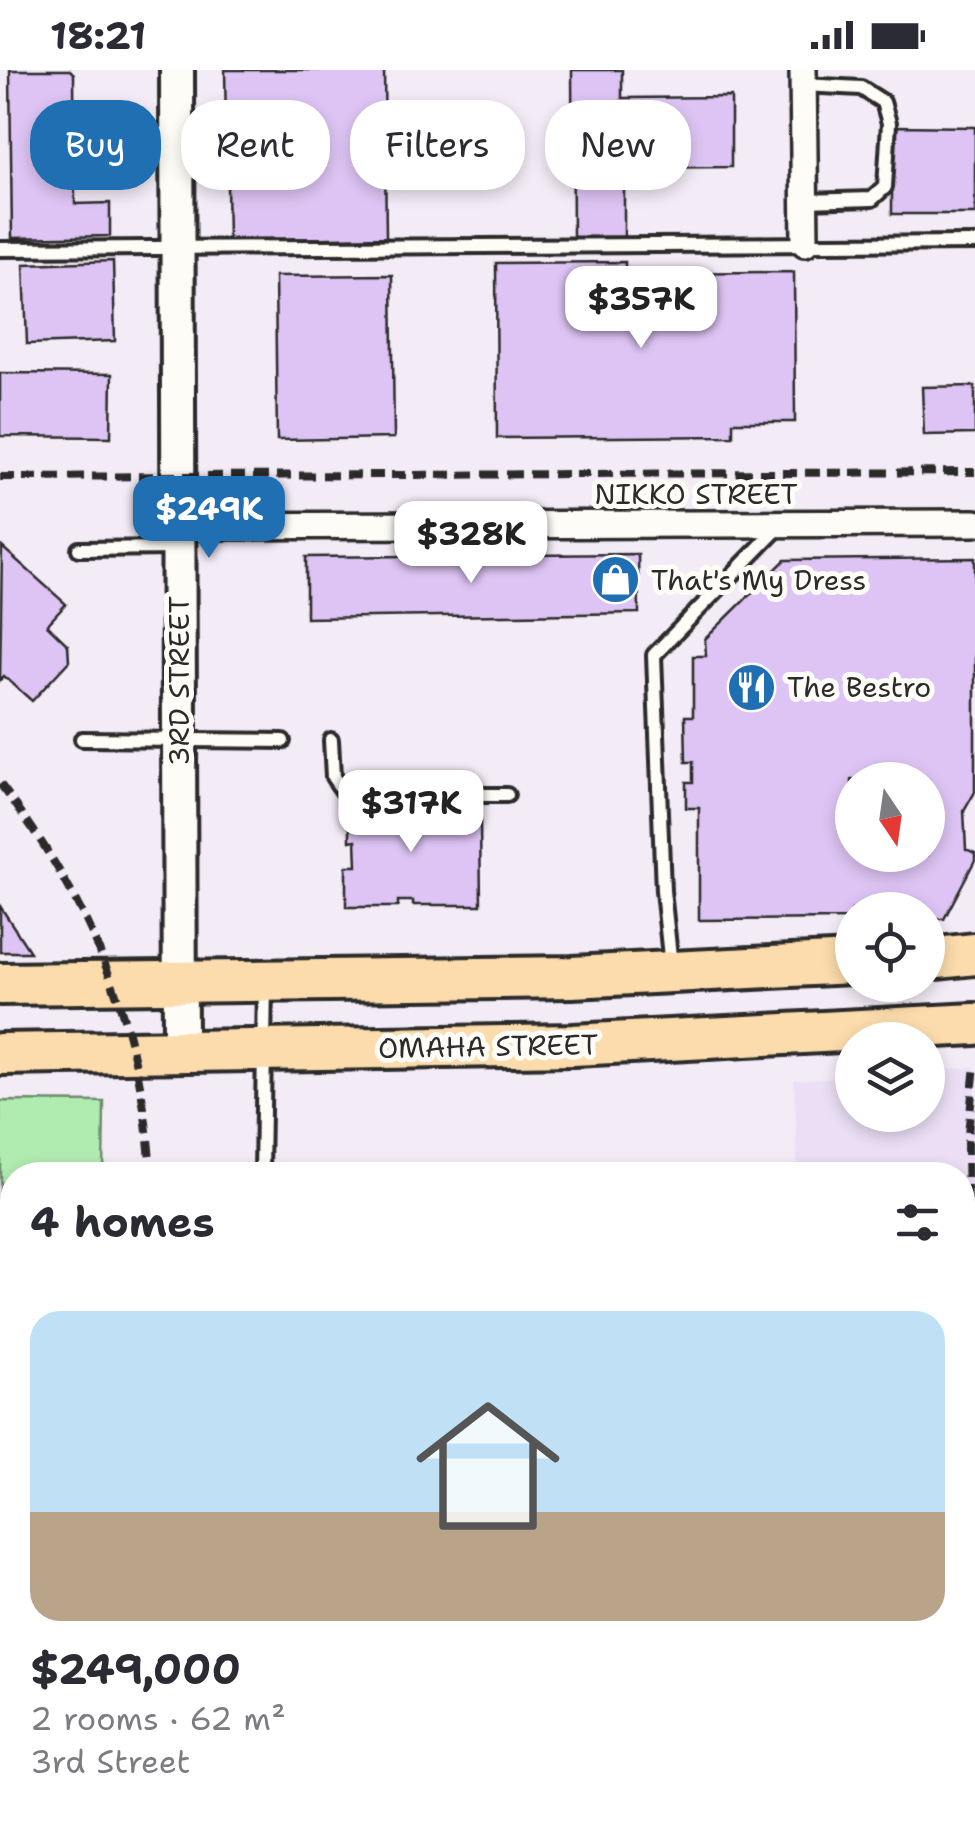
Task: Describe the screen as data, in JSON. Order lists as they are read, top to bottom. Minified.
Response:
{"streets":{"main road":["OMAHA STREET"],"street":["NIKKO STREET","3RD STREET"]},"crossings":[["NIKKO STREET","3RD STREET"],["3RD STREET","OMAHA STREET"]],"places":{"shop":["That's My Dress"],"restaurant":["The Bestro"]},"north":"bottom","page":{"status":"18:21","chip":["Buy","Rent","Filters","New"],"price":["$357K","$249K","$328K","$317K"],"heading":"4 homes","list":[{"name":"$249,000","note":"2 rooms · 62 m² · 3rd Street"}]}}
